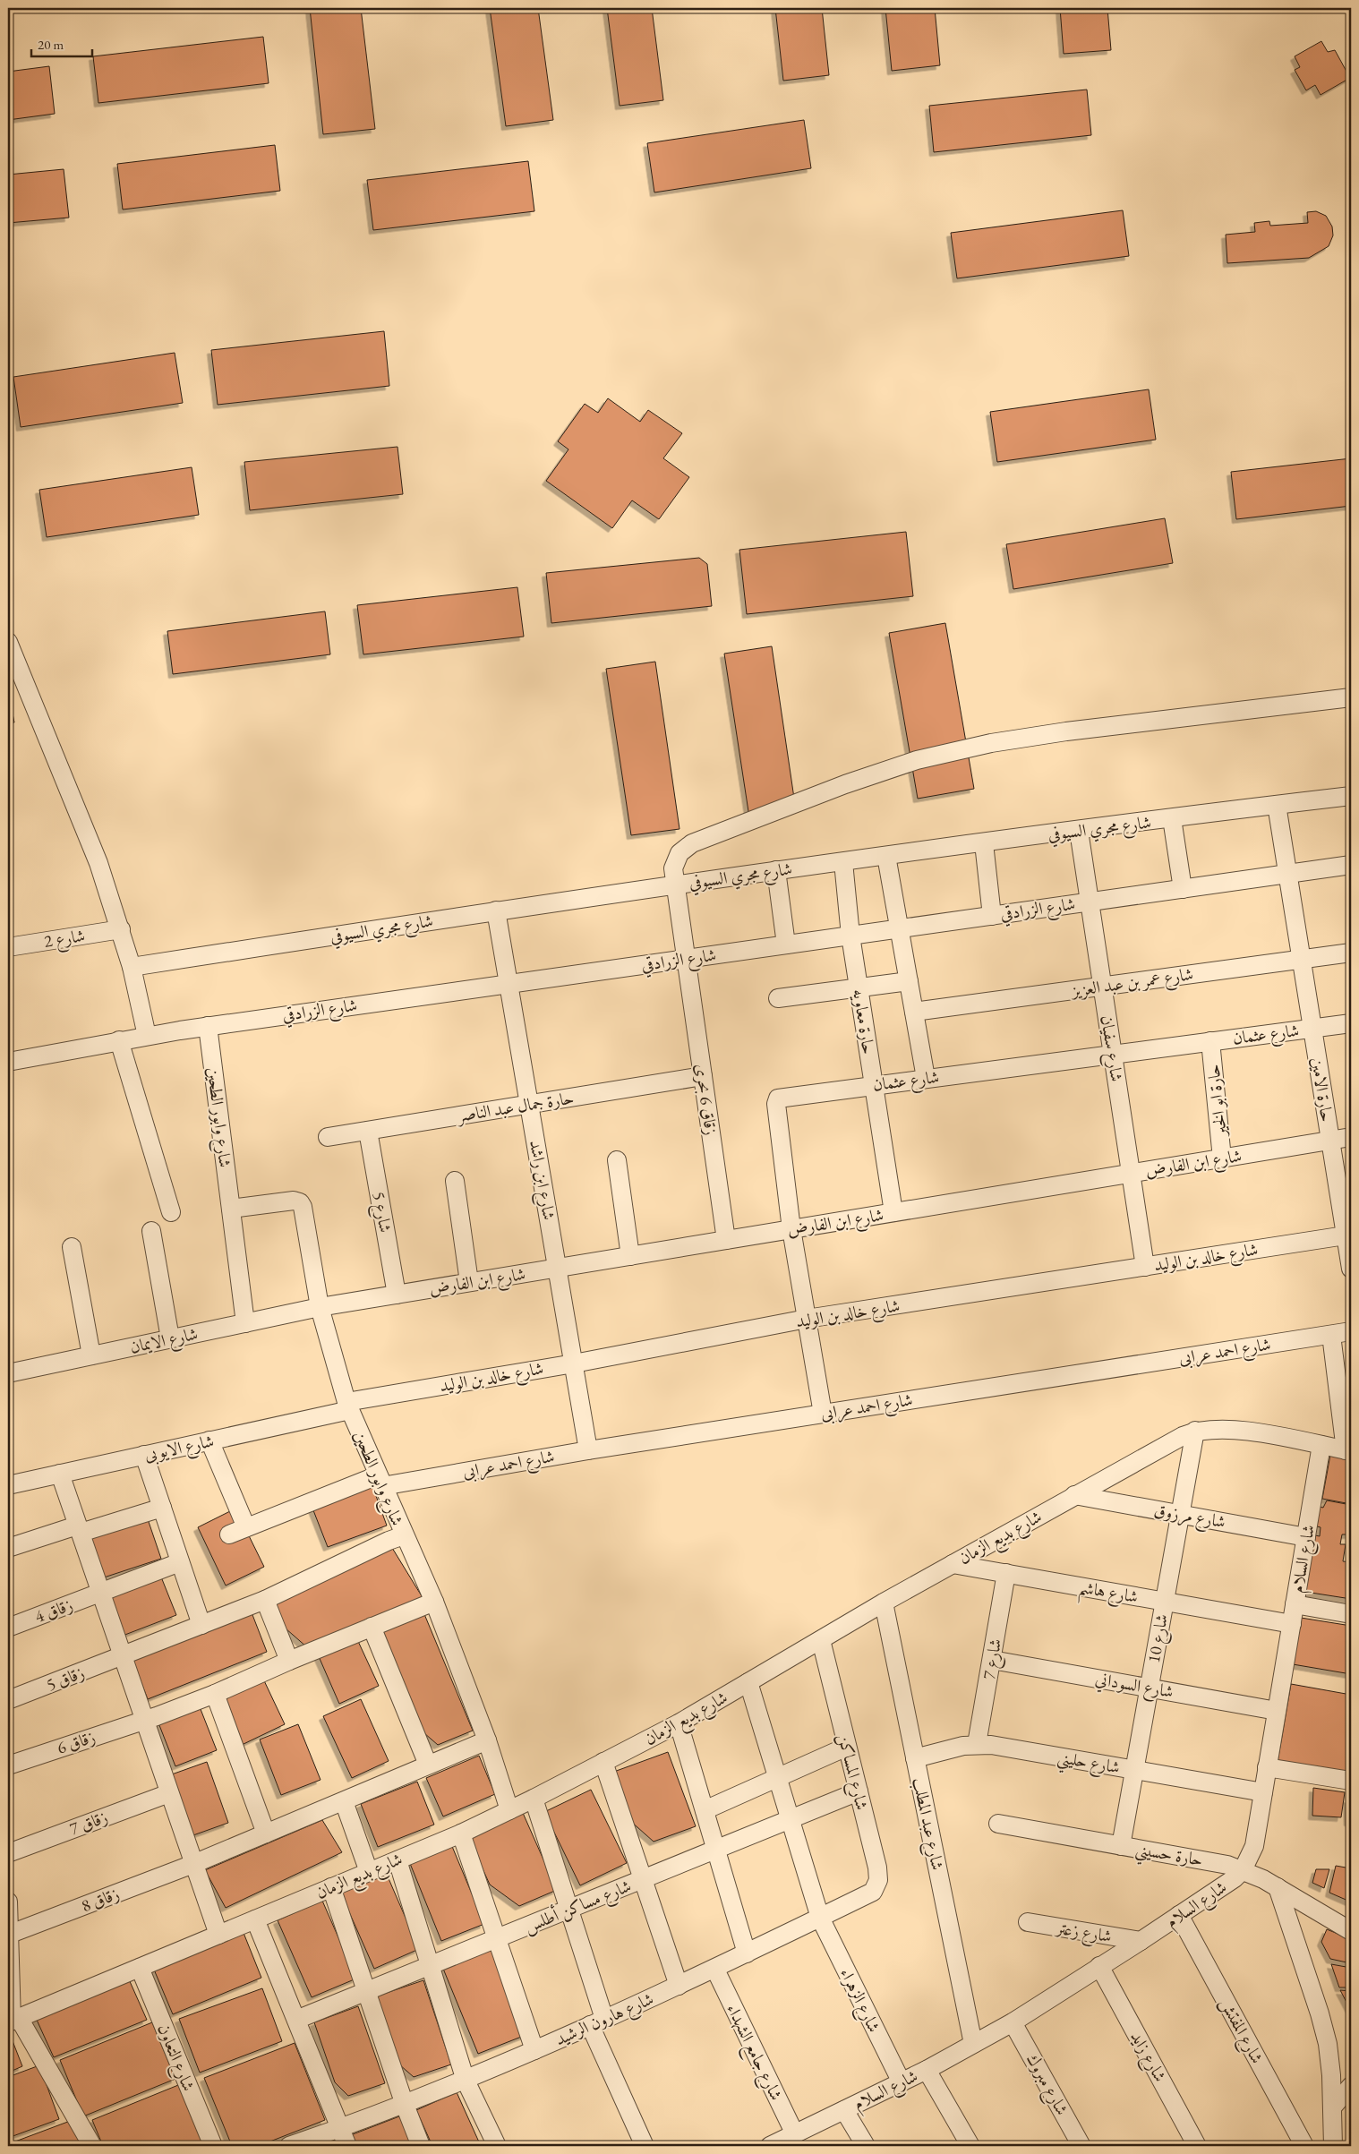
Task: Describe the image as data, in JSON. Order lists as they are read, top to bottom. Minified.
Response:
{"streets":{"street":["شارع مجري السيوفي","شارع الزرادقي","شارع 2","شارع عمر بن عبد العزيز","حارة معاويه","شارع عثمان","شارع سفيان","حارة الامين","زقاق 6 بحرى","حارة ابو الخير","حارة جمال عبد الناصر","شارع وابور الطحين","شارع ابن الفارض","شارع ابن راشد","شارع 5","شارع خالد بن الوليد","شارع الايمان","شارع احمد عرابى","شارع الايوبى","شارع مرزوق","شارع بديع الزمان","شارع السلام","شارع هاشم","زقاق 4","شارع 10","شارع 7","زقاق 5","شارع السوداني","زقاق 6","شارع حليني","شارع المساكن","زقاق 7","شارع عبد المطلب","حارة حسيني","زقاق 8","شارع مساكن أطلس","شارع زعتر","شارع الزهراء","شارع هارون الرشيد","شارع المفتش","شارع جامع الشهداء","شارع زايد","شارع التعاون","شارع مبروك"]},"crossings":[["شارع مجري السيوفي","حارة معاويه"],["شارع مجري السيوفي","شارع سفيان"],["شارع مجري السيوفي","حارة الامين"],["شارع مجري السيوفي","زقاق 6 بحرى"],["شارع مجري السيوفي","شارع ابن راشد"],["شارع الزرادقي","حارة معاويه"],["شارع الزرادقي","شارع سفيان"],["شارع الزرادقي","حارة الامين"],["شارع الزرادقي","زقاق 6 بحرى"],["شارع الزرادقي","شارع وابور الطحين"],["شارع الزرادقي","شارع ابن راشد"],["شارع عمر بن عبد العزيز","شارع سفيان"],["شارع عمر بن عبد العزيز","حارة الامين"],["حارة معاويه","شارع عثمان"],["حارة معاويه","شارع ابن الفارض"],["شارع عثمان","شارع سفيان"],["شارع عثمان","حارة الامين"],["شارع عثمان","حارة ابو الخير"],["شارع عثمان","شارع ابن الفارض"],["شارع عثمان","شارع خالد بن الوليد"],["شارع عثمان","شارع احمد عرابى"],["شارع سفيان","شارع ابن الفارض"],["شارع سفيان","شارع خالد بن الوليد"],["حارة الامين","شارع ابن الفارض"],["حارة الامين","شارع خالد بن الوليد"],["زقاق 6 بحرى","حارة جمال عبد الناصر"],["زقاق 6 بحرى","شارع ابن الفارض"],["حارة ابو الخير","شارع ابن الفارض"],["حارة جمال عبد الناصر","شارع ابن راشد"],["حارة جمال عبد الناصر","شارع 5"],["شارع وابور الطحين","شارع ابن الفارض"],["شارع وابور الطحين","شارع خالد بن الوليد"],["شارع وابور الطحين","شارع الايمان"],["شارع وابور الطحين","شارع احمد عرابى"],["شارع وابور الطحين","شارع الايوبى"],["شارع وابور الطحين","شارع بديع الزمان"],["شارع وابور الطحين","زقاق 5"],["شارع وابور الطحين","زقاق 6"],["شارع وابور الطحين","زقاق 8"],["شارع ابن الفارض","شارع ابن راشد"],["شارع ابن الفارض","شارع 5"],["شارع ابن الفارض","شارع الايمان"],["شارع ابن راشد","شارع خالد بن الوليد"],["شارع ابن راشد","شارع احمد عرابى"],["شارع خالد بن الوليد","شارع الايوبى"],["شارع مرزوق","شارع بديع الزمان"],["شارع مرزوق","شارع السلام"],["شارع مرزوق","شارع 10"],["شارع بديع الزمان","شارع السلام"],["شارع بديع الزمان","شارع هاشم"],["شارع بديع الزمان","شارع 10"],["شارع بديع الزمان","شارع المساكن"],["شارع بديع الزمان","شارع عبد المطلب"],["شارع بديع الزمان","شارع الزهراء"],["شارع بديع الزمان","شارع التعاون"],["شارع السلام","شارع هاشم"],["شارع السلام","شارع السوداني"],["شارع السلام","شارع حليني"],["شارع السلام","شارع عبد المطلب"],["شارع السلام","حارة حسيني"],["شارع السلام","شارع زعتر"],["شارع السلام","شارع الزهراء"],["شارع السلام","شارع المفتش"],["شارع السلام","شارع جامع الشهداء"],["شارع السلام","شارع زايد"],["شارع السلام","شارع مبروك"],["شارع هاشم","شارع 10"],["شارع هاشم","شارع 7"],["شارع 10","شارع السوداني"],["شارع 10","شارع حليني"],["شارع 10","حارة حسيني"],["شارع 7","شارع السوداني"],["شارع 7","شارع حليني"],["شارع حليني","شارع عبد المطلب"],["شارع المساكن","شارع مساكن أطلس"],["شارع المساكن","شارع هارون الرشيد"],["شارع مساكن أطلس","شارع الزهراء"],["شارع الزهراء","شارع هارون الرشيد"],["شارع هارون الرشيد","شارع جامع الشهداء"]],"scale_bar":"20 m"}
